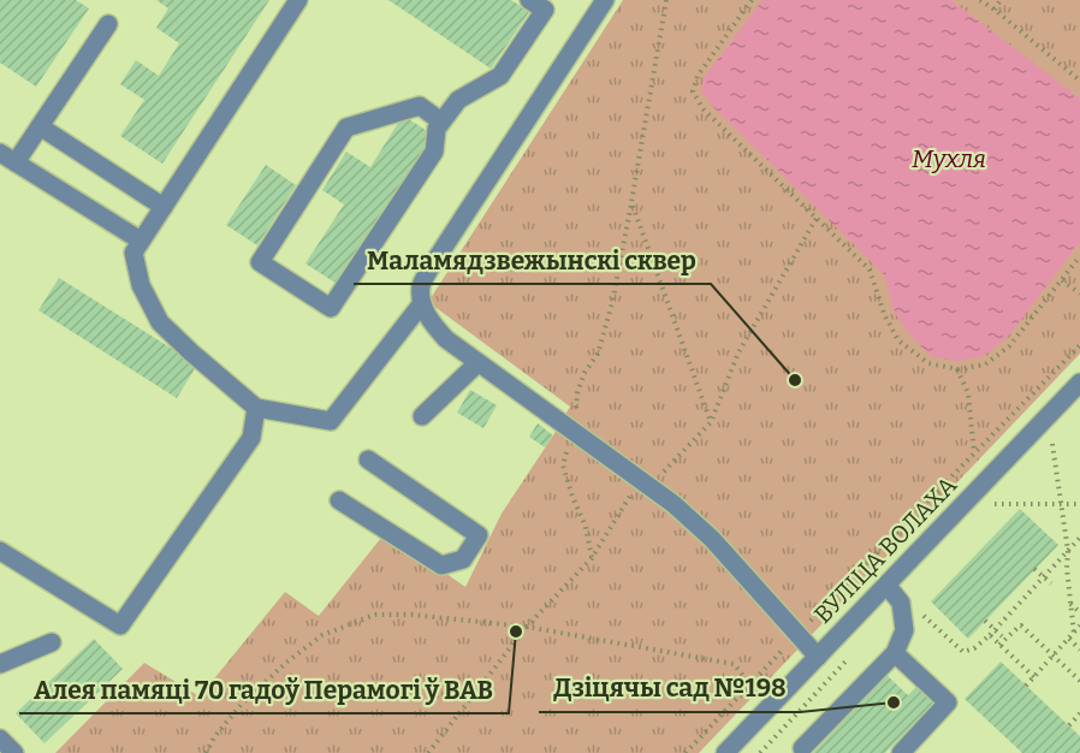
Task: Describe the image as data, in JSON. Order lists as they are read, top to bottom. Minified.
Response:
{"streets":{"street":["ВУЛІЦА ВОЛАХА"]},"water":["Мухля"],"places":["Маламядзвежынскі сквер","Алея памяці 70 гадоў Перамогі ў ВАВ","Дзіцячы сад №198"]}
